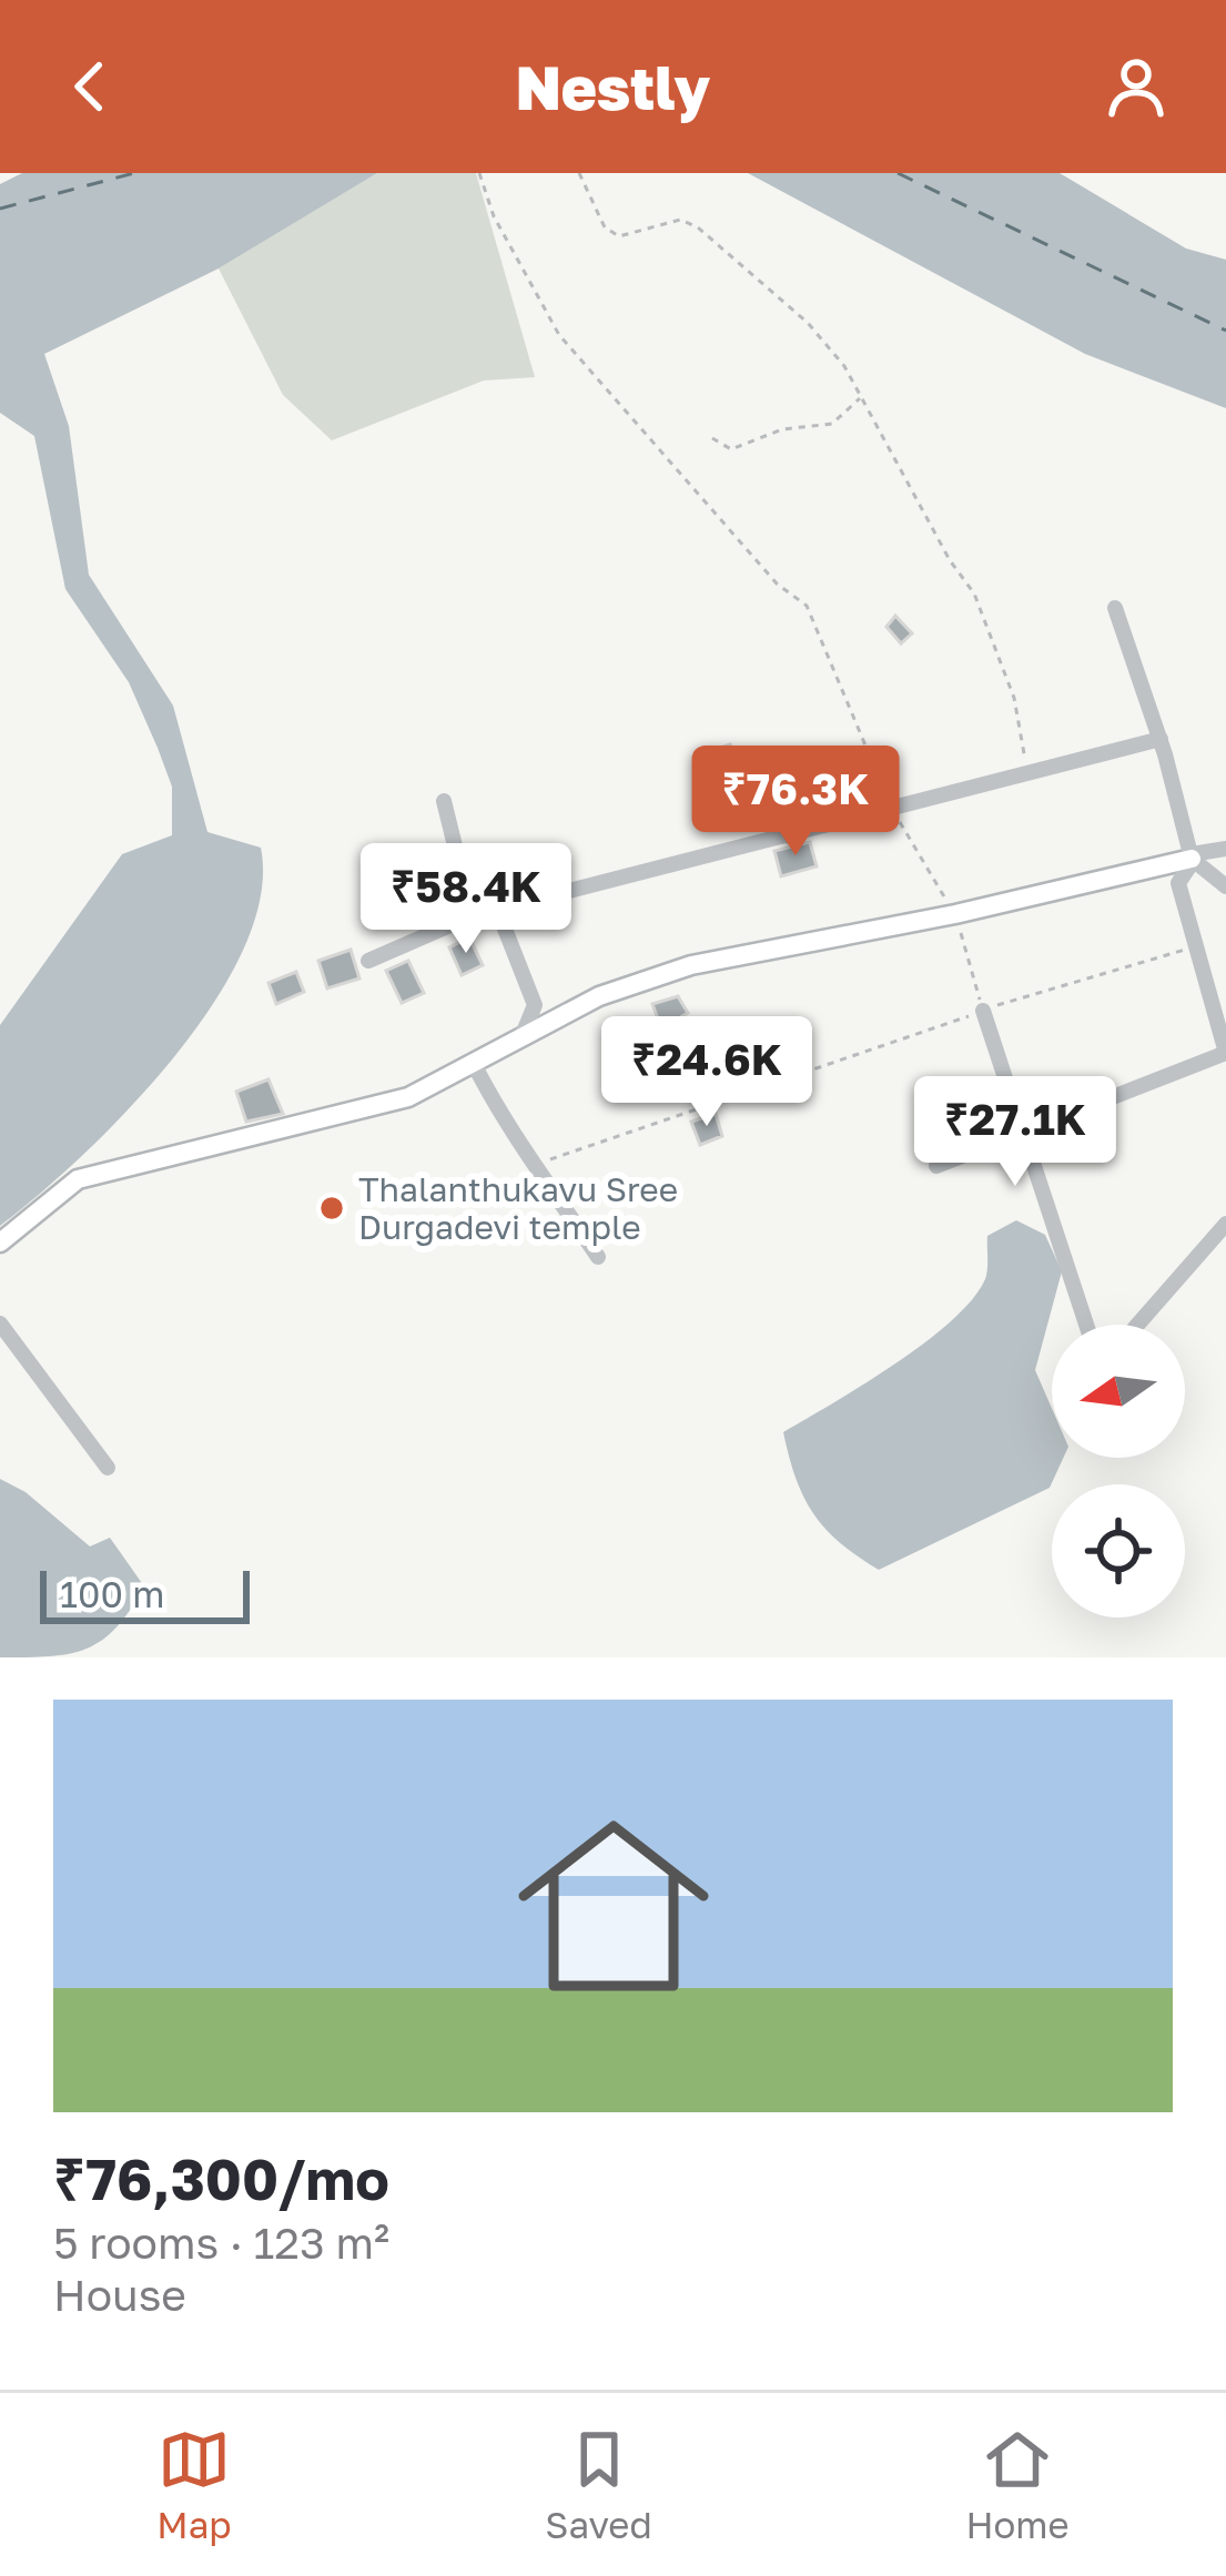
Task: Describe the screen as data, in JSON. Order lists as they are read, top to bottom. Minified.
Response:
{"places":["Thalanthukavu Sree Durgadevi temple"],"scale_bar":"100 m","north":"left","page":{"header":"Nestly","price":["₹76.3K","₹58.4K","₹24.6K","₹27.1K"],"scale":"100 m","list":[{"name":"₹76,300/mo","note":"5 rooms · 123 m² · House"}],"tabs":["Map","Saved","Home"]}}
